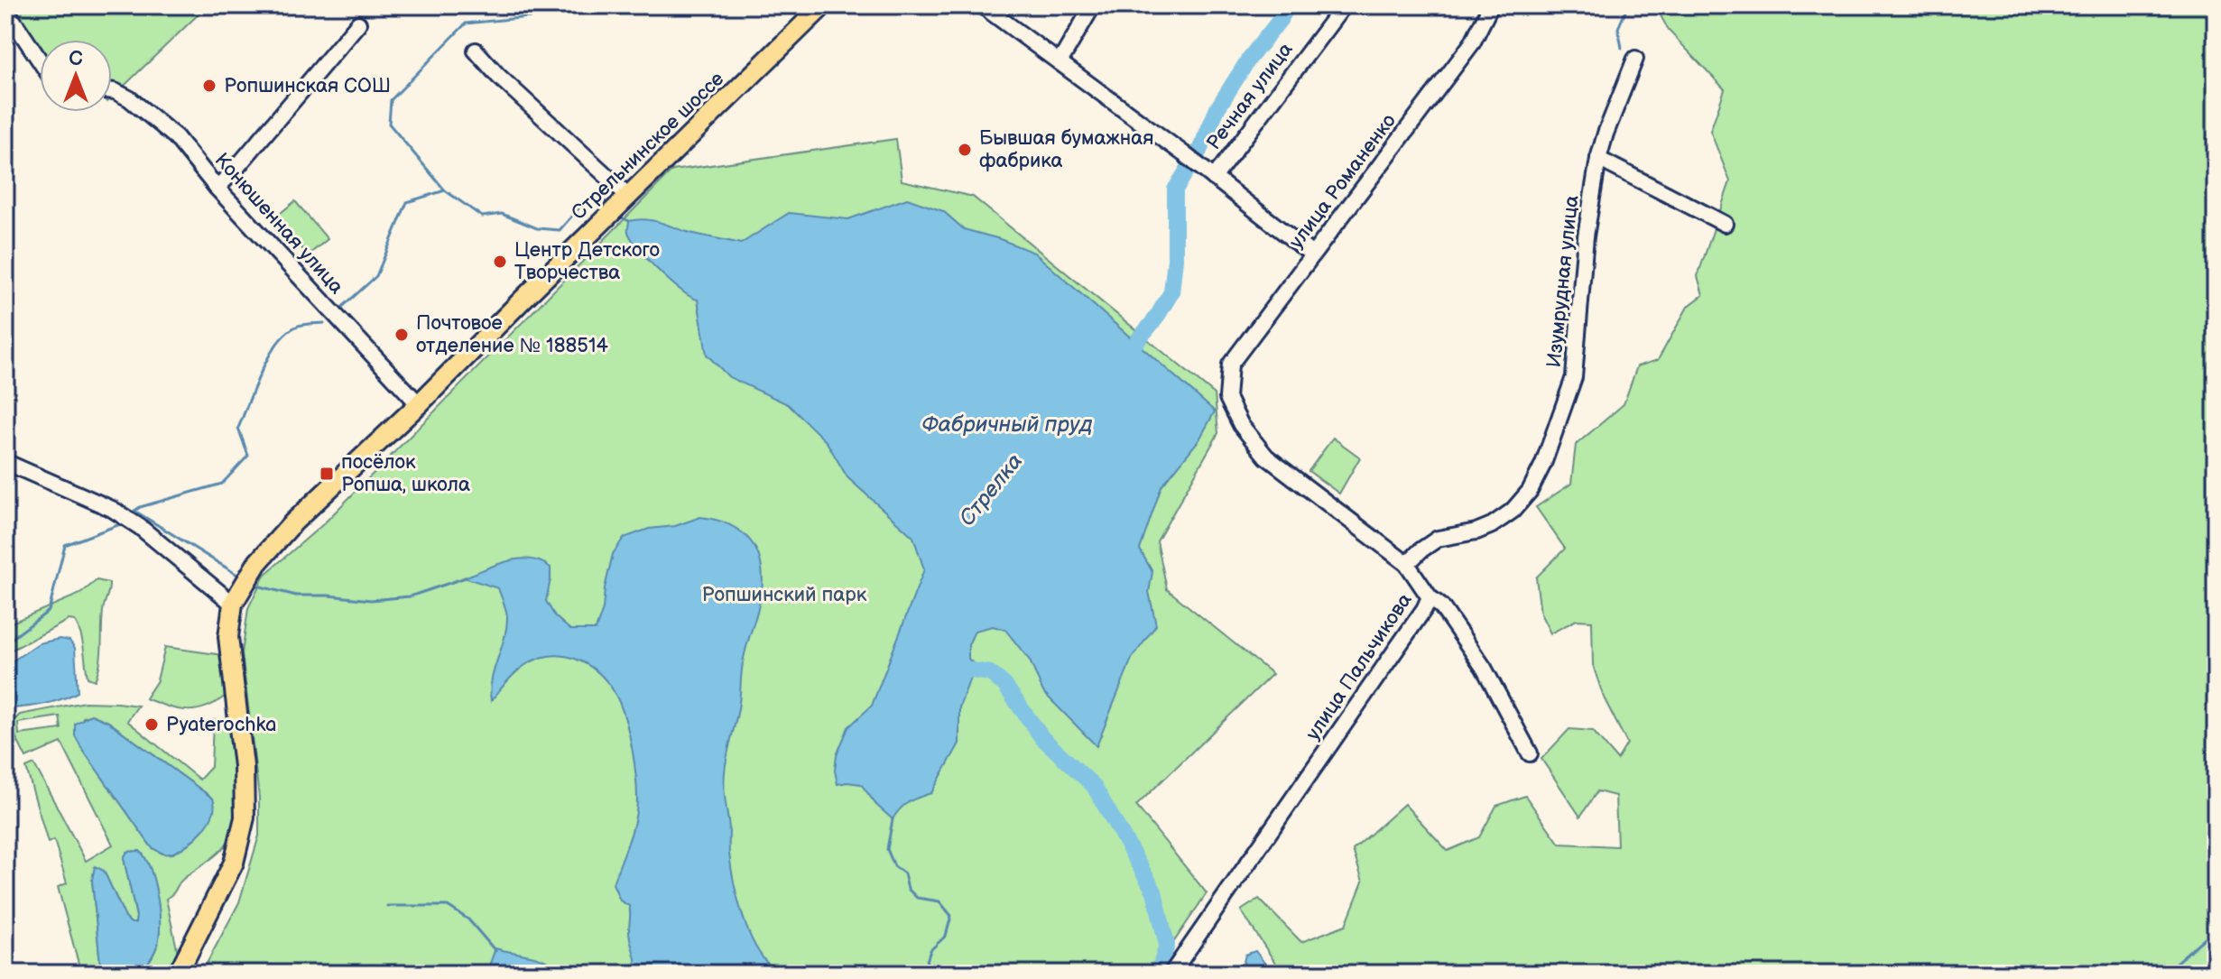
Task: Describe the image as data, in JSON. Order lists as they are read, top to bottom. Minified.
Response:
{"streets":{"main road":["Стрельнинское шоссе"],"street":["Речная улица","улица Романенко","Конюшенная улица","Изумрудная улица","улица Пальчикова"]},"crossings":[["Стрельнинское шоссе","Конюшенная улица"],["улица Романенко","улица Пальчикова"],["Изумрудная улица","улица Пальчикова"]],"water":["Фабричный пруд","Стрелка"],"parks":["Ропшинский парк"],"places":{"other":["Ропшинская СОШ","Бывшая бумажная фабрика","Центр Детского Творчества","Почтовое отделение № 188514","Pyaterochka"],"transit":["посёлок Ропша, школа"]},"north":"top"}
